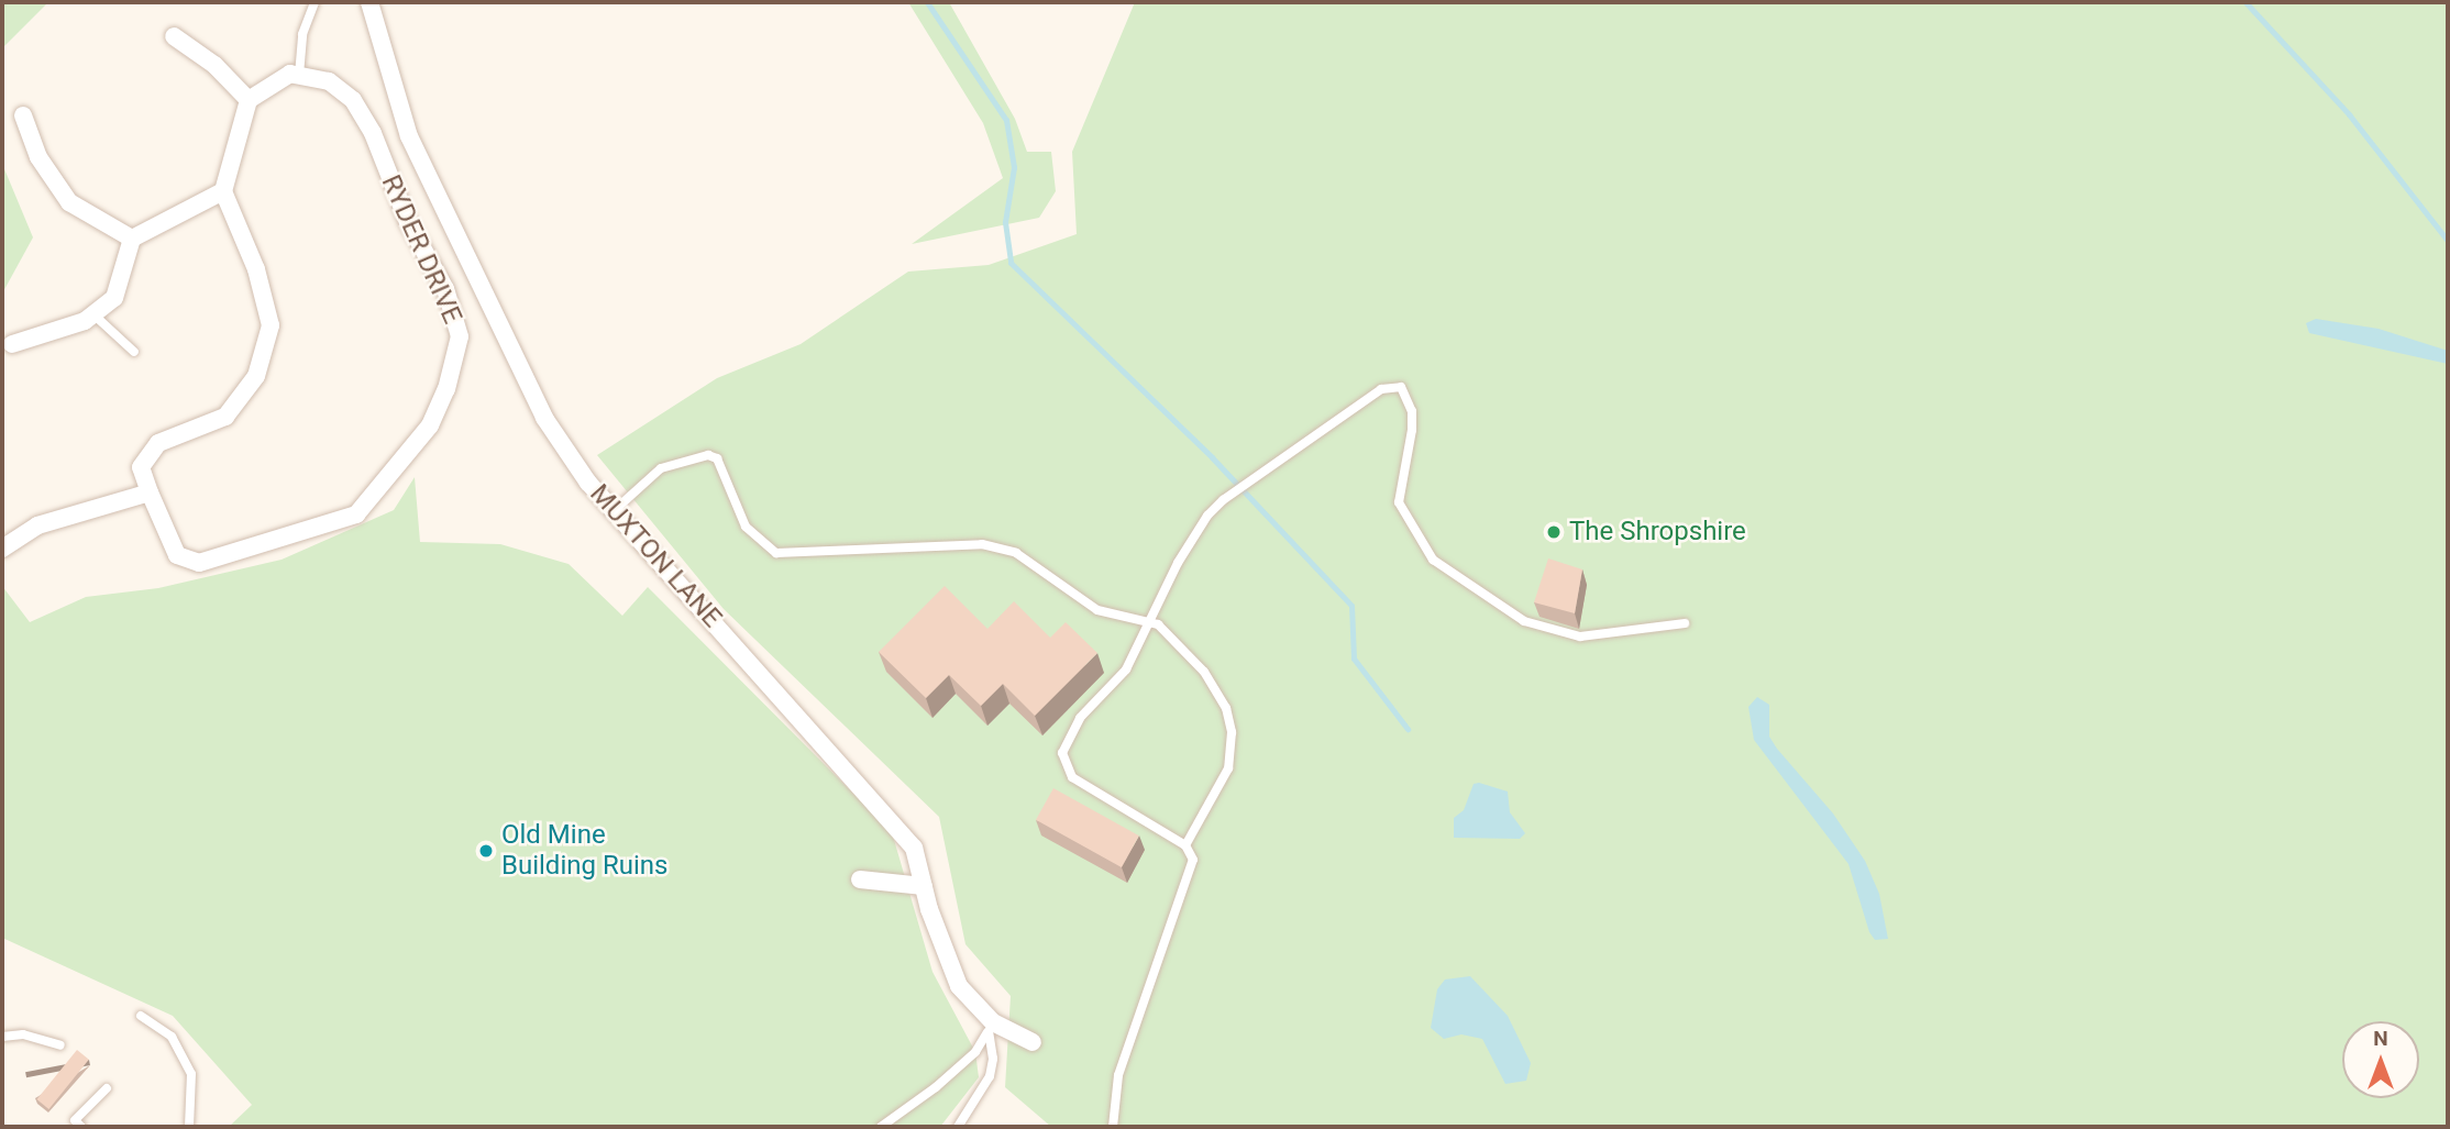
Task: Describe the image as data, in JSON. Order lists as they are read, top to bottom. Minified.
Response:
{"streets":{"street":["RYDER DRIVE","MUXTON LANE"]},"places":["The Shropshire","Old Mine Building Ruins"],"north":"top"}
